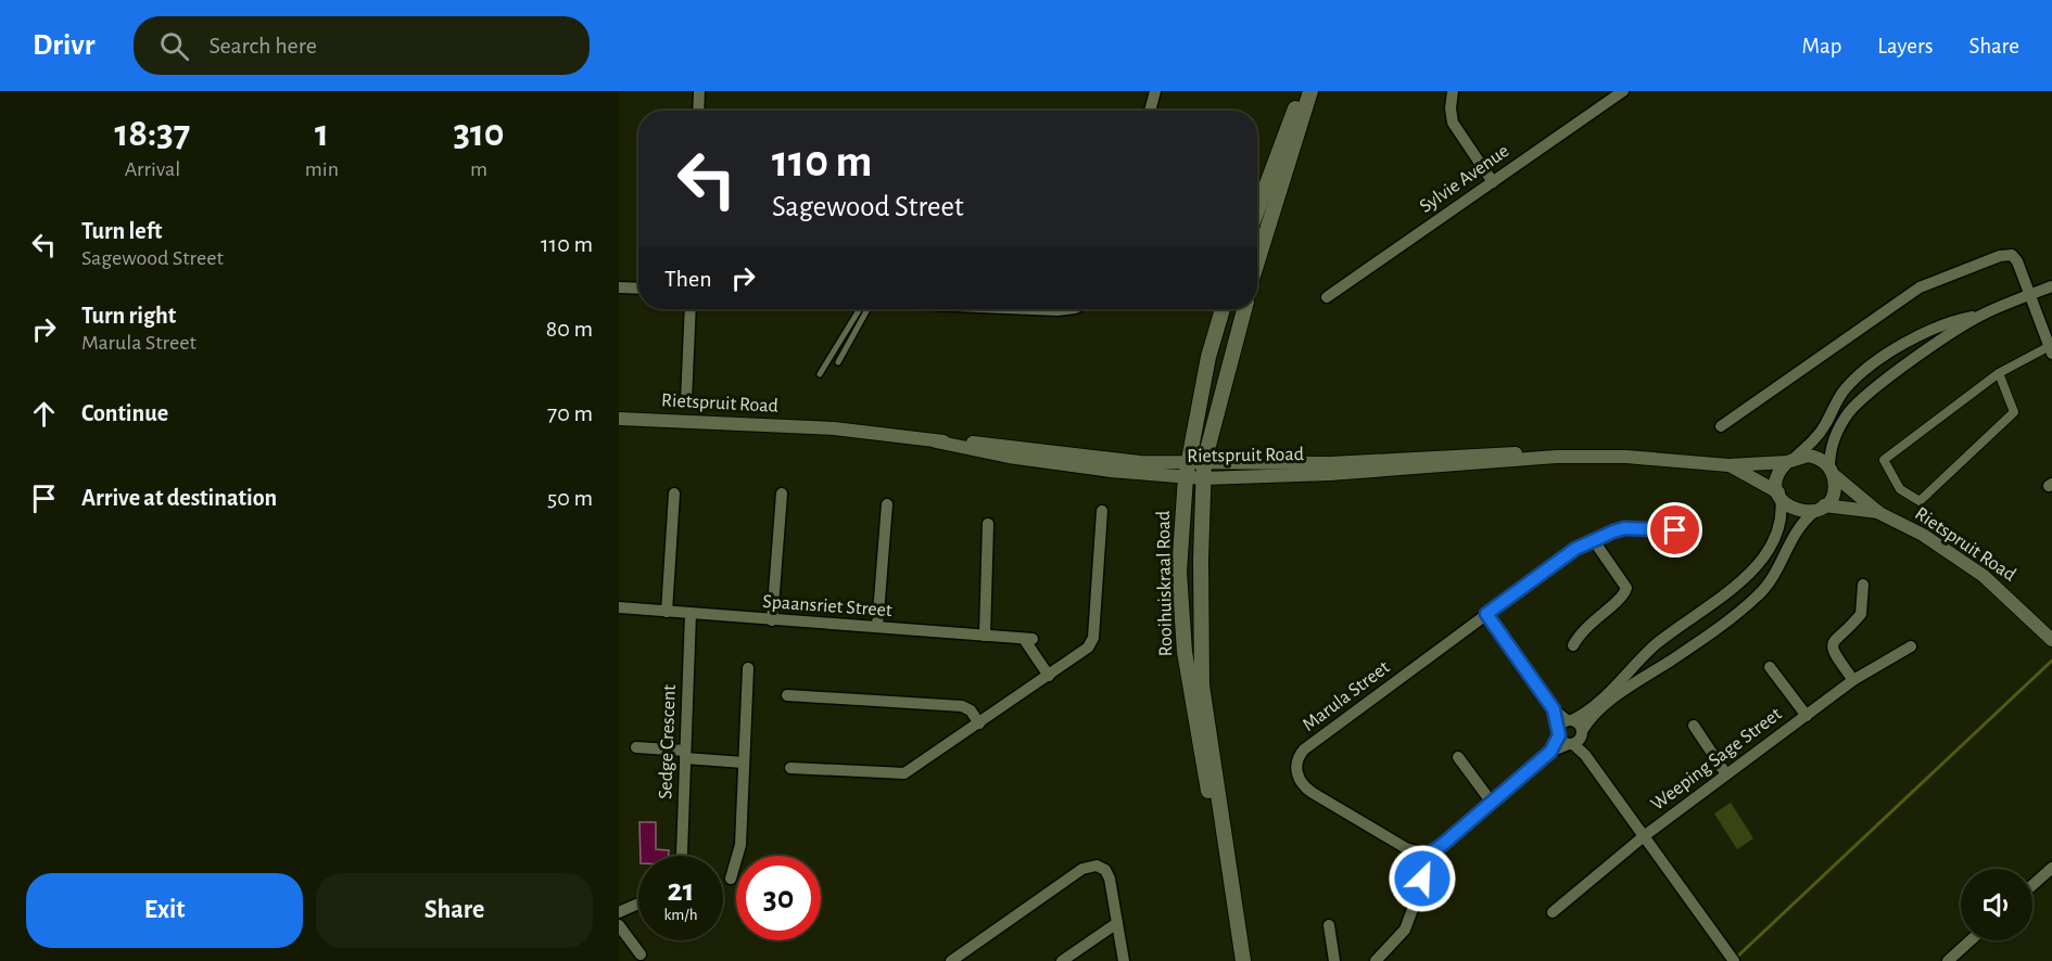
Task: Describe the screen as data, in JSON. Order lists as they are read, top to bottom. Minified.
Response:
{"streets":{"main road":["Rooihuiskraal Road"],"street":["Sylvie Avenue","Rietspruit Road","Spaansriet Street","Marula Street","Sedge Crescent","Weeping Sage Street"]},"crossings":[["Rietspruit Road","Rooihuiskraal Road"],["Spaansriet Street","Sedge Crescent"]],"page":{"header":"Drivr","search":"Search here","nav":["Map","Layers","Share"],"eta":["18:37","Arrival","1","min","310","m"],"turn":["110 m","Sagewood Street"],"list":[{"name":"Turn left","note":"Sagewood Street","value":"110 m"},{"name":"Turn right","note":"Marula Street","value":"80 m"},{"name":"Continue","value":"70 m"},{"name":"Arrive at destination","value":"50 m"}],"then":"Then","speed":"21 km/h","limit":"30","buttons":["Exit","Share"]}}
